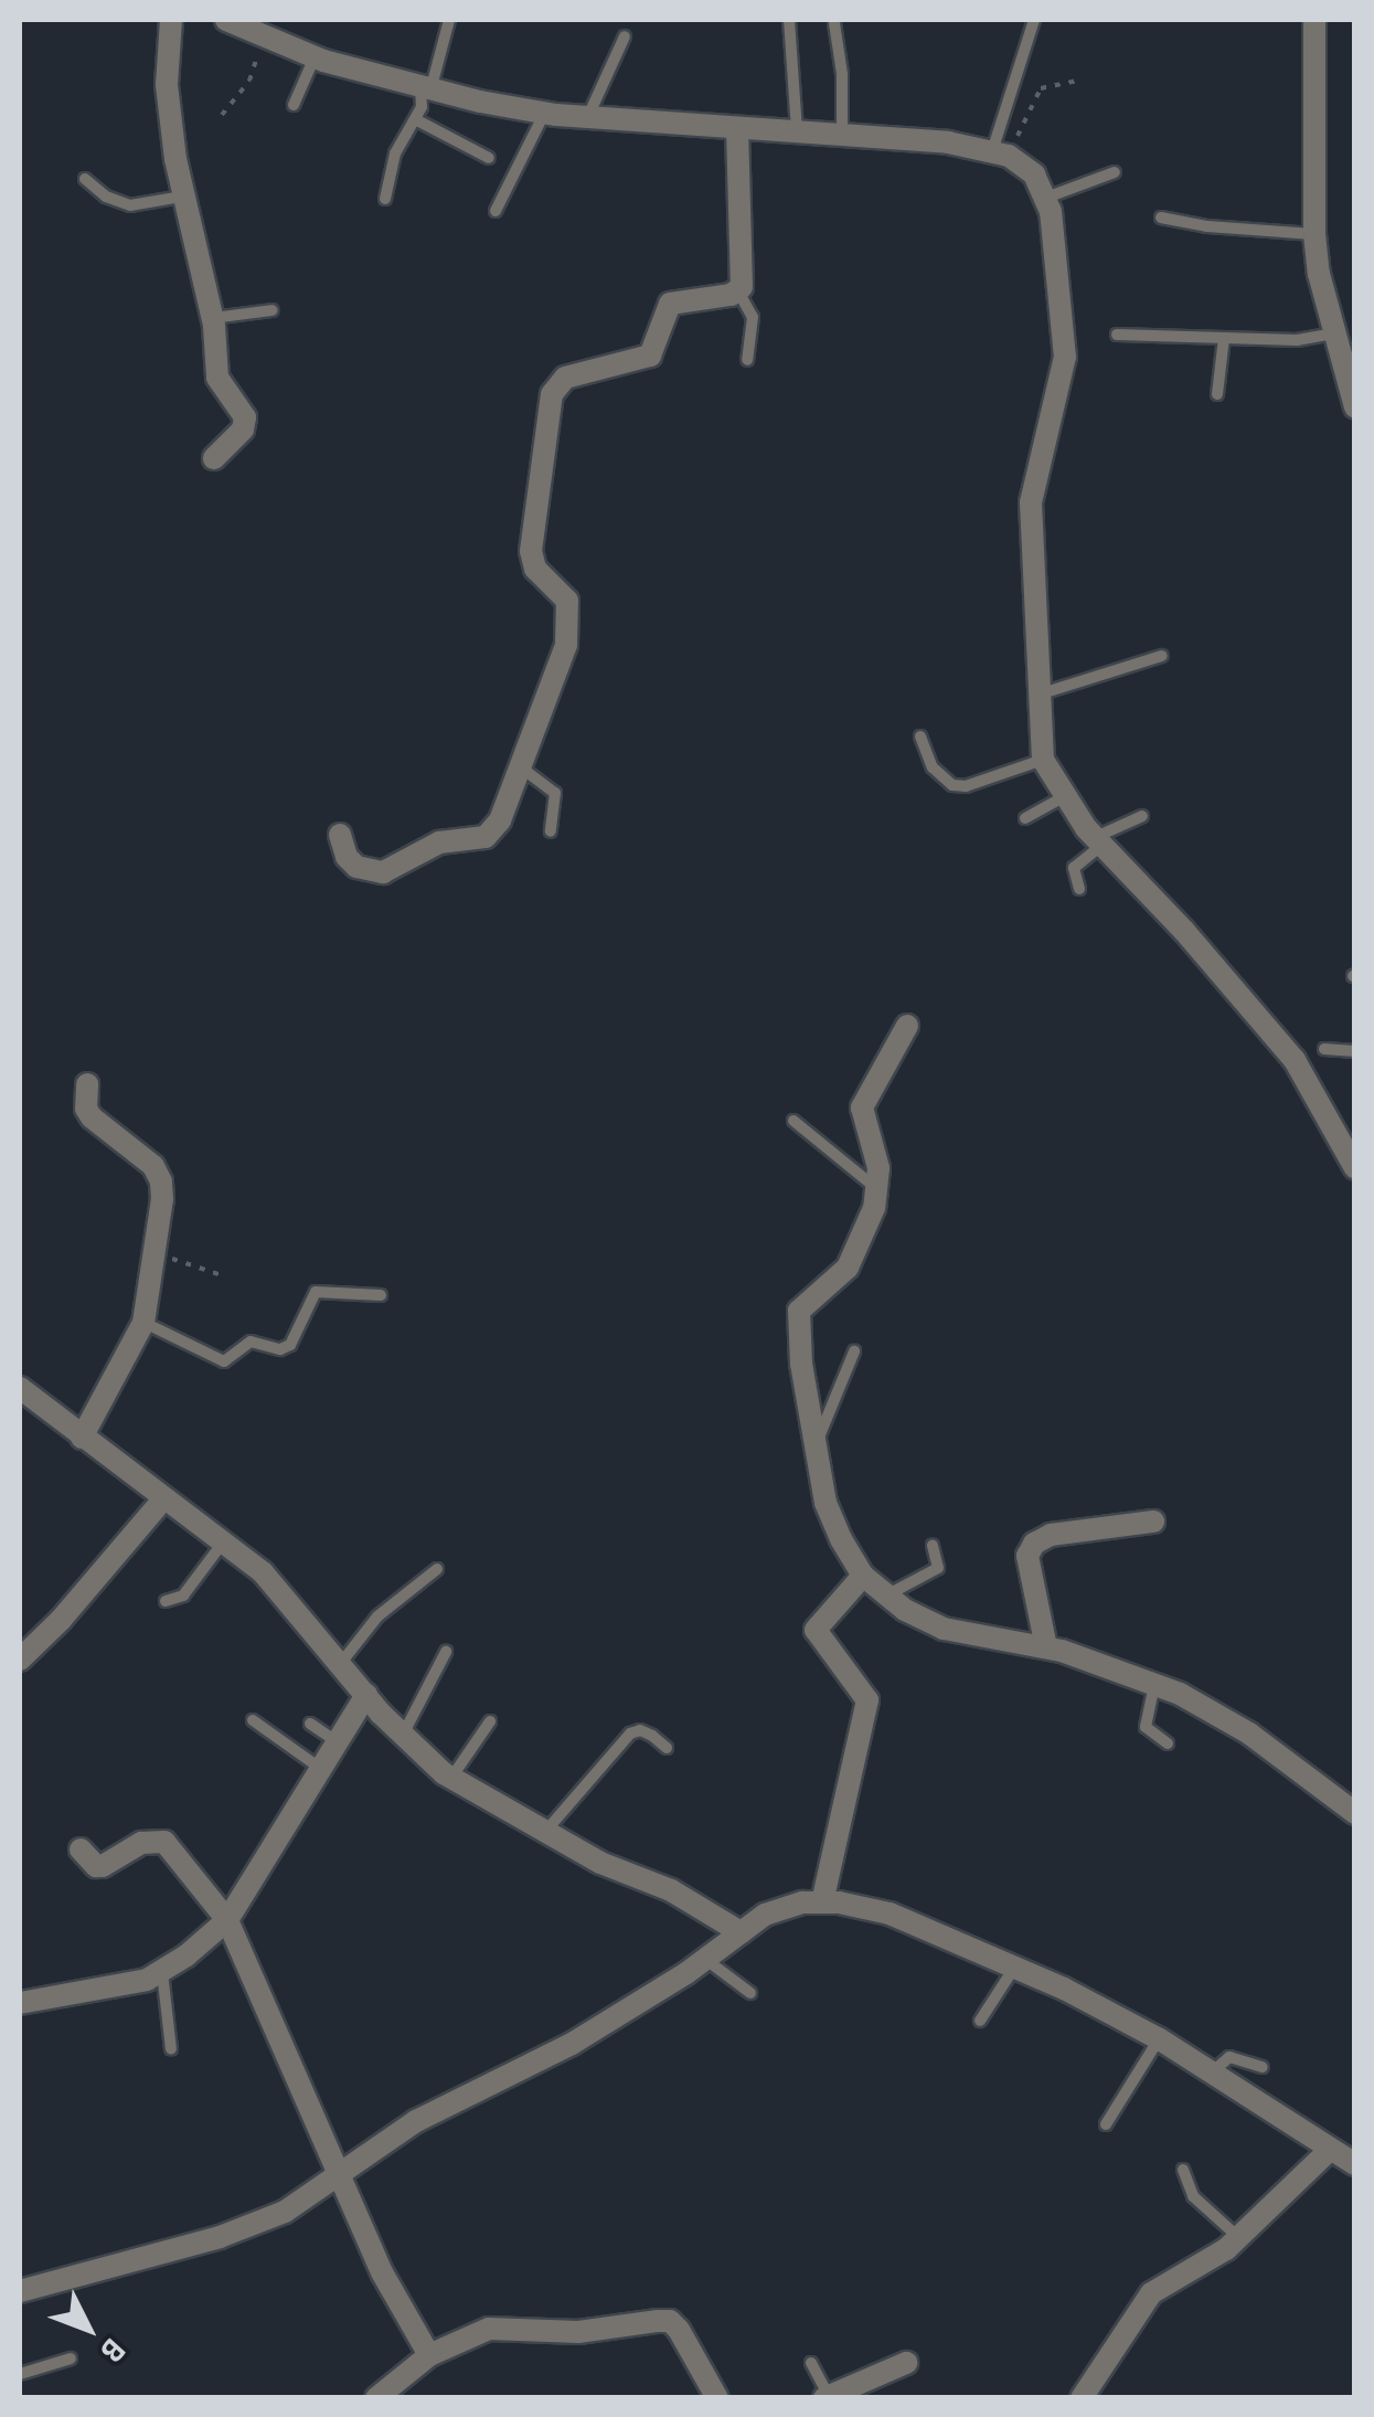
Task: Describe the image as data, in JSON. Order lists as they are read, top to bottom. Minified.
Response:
{"north":"bottom right"}
